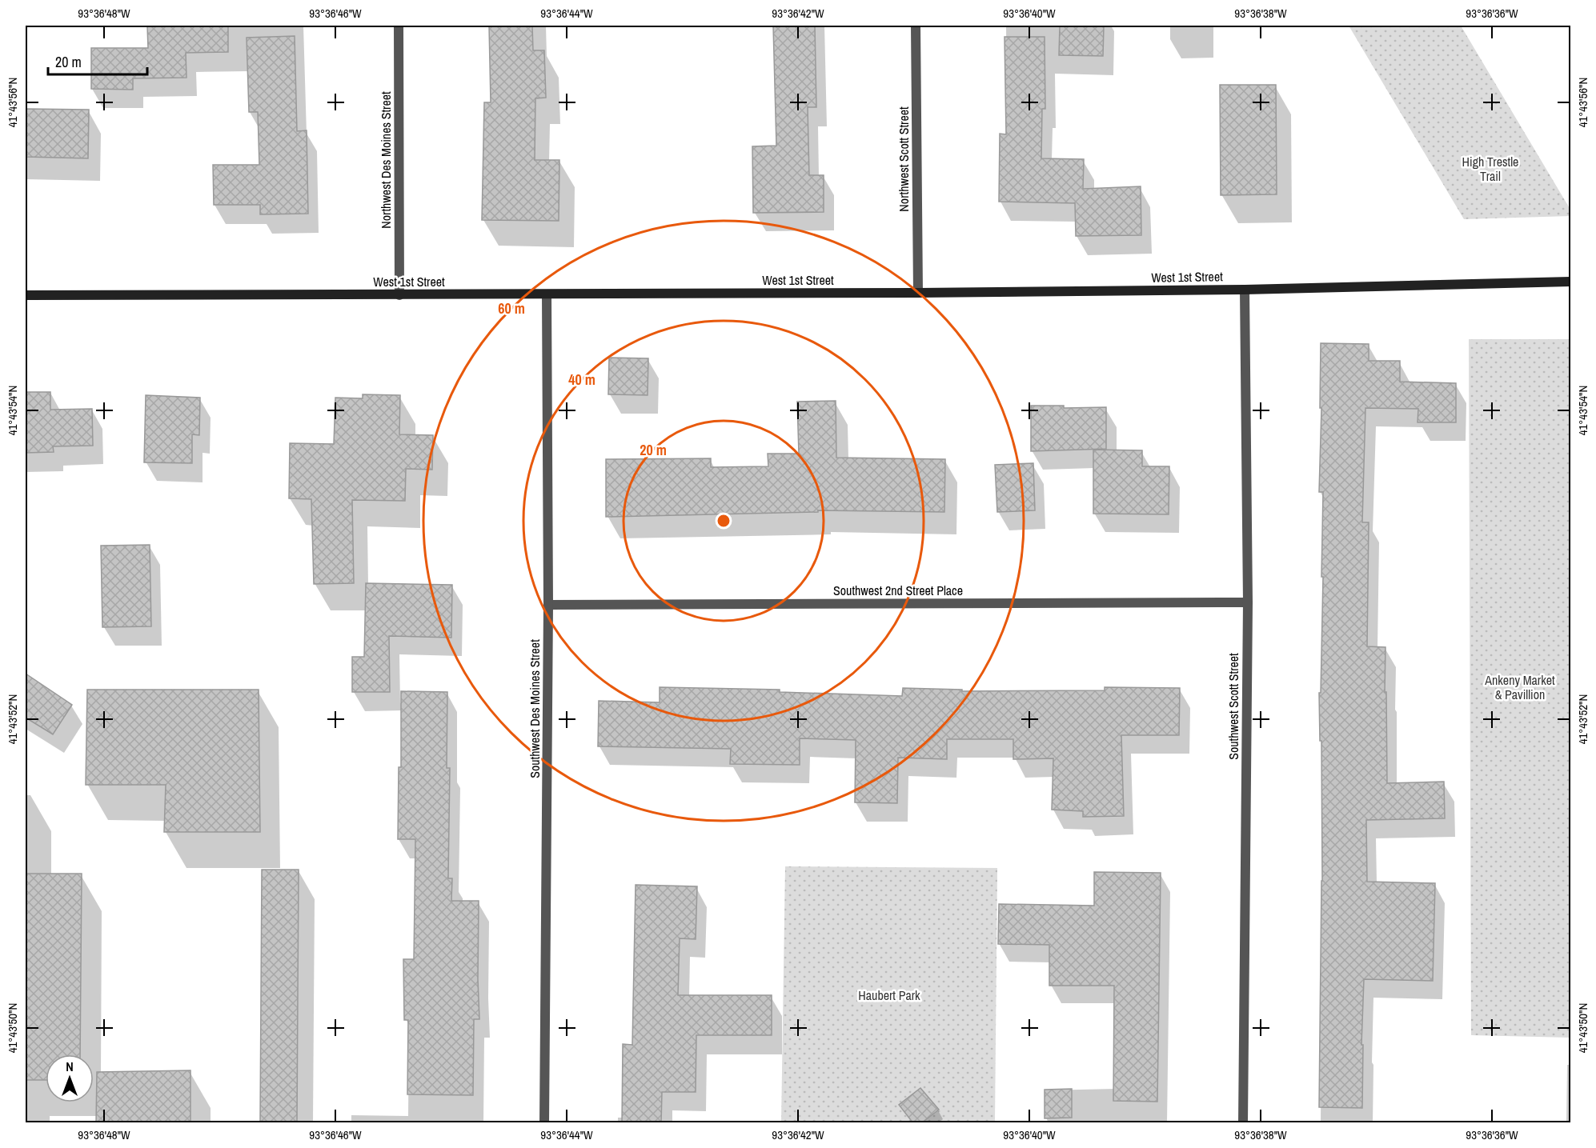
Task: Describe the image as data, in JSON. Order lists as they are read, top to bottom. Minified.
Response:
{"streets":{"main road":["West 1st Street"],"street":["Northwest Scott Street","Northwest Des Moines Street","Southwest 2nd Street Place","Southwest Scott Street","Southwest Des Moines Street"]},"crossings":[["Northwest Scott Street","West 1st Street"],["Northwest Des Moines Street","West 1st Street"],["West 1st Street","Southwest Scott Street"],["West 1st Street","Southwest Des Moines Street"],["Southwest 2nd Street Place","Southwest Scott Street"],["Southwest 2nd Street Place","Southwest Des Moines Street"]],"parks":["High Trestle Trail","Ankeny Market & Pavillion","Haubert Park"],"scale_bar":"20 m","north":"top","coordinates":["93°36'48\"W","93°36'46\"W","93°36'44\"W","93°36'42\"W","93°36'40\"W","93°36'38\"W","93°36'36\"W","41°43'56\"N","41°43'54\"N","41°43'52\"N","41°43'50\"N"],"rings":["60 m","40 m","20 m"]}
